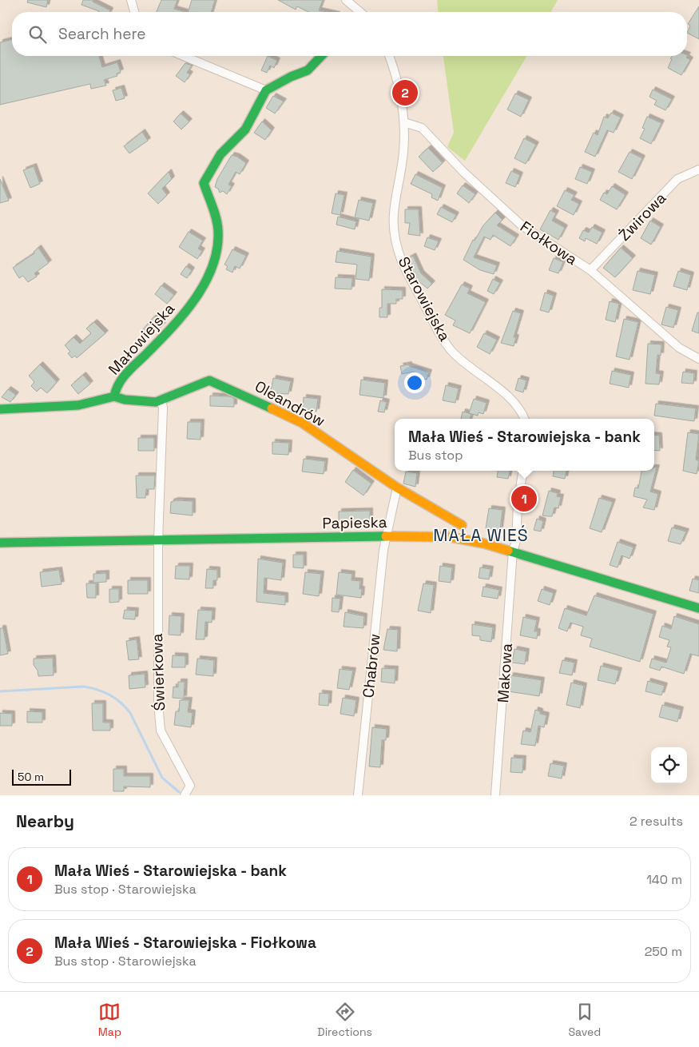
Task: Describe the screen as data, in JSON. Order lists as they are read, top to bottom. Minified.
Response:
{"streets":{"street":["Żwirowa","Fiołkowa","Starowiejska","Małowiejska","Oleandrów","Papieska","Chabrów","Świerkowa","Makowa"]},"crossings":[["Żwirowa","Fiołkowa"],["Fiołkowa","Starowiejska"],["Małowiejska","Oleandrów"],["Papieska","Chabrów"],["Papieska","Świerkowa"],["Papieska","Makowa"]],"districts":["MAŁA WIEŚ"],"scale_bar":"50 m","page":{"search":"Search here","pins":["2","1"],"popup":["Mała Wieś - Starowiejska - bank","Bus stop"],"scale":"50 m","heading":["Nearby","2 results"],"list":[{"mark":"1","name":"Mała Wieś - Starowiejska - bank","note":"Bus stop · Starowiejska","value":"140 m"},{"mark":"2","name":"Mała Wieś - Starowiejska - Fiołkowa","note":"Bus stop · Starowiejska","value":"250 m"}],"nav":["Map","Directions","Saved"]}}
